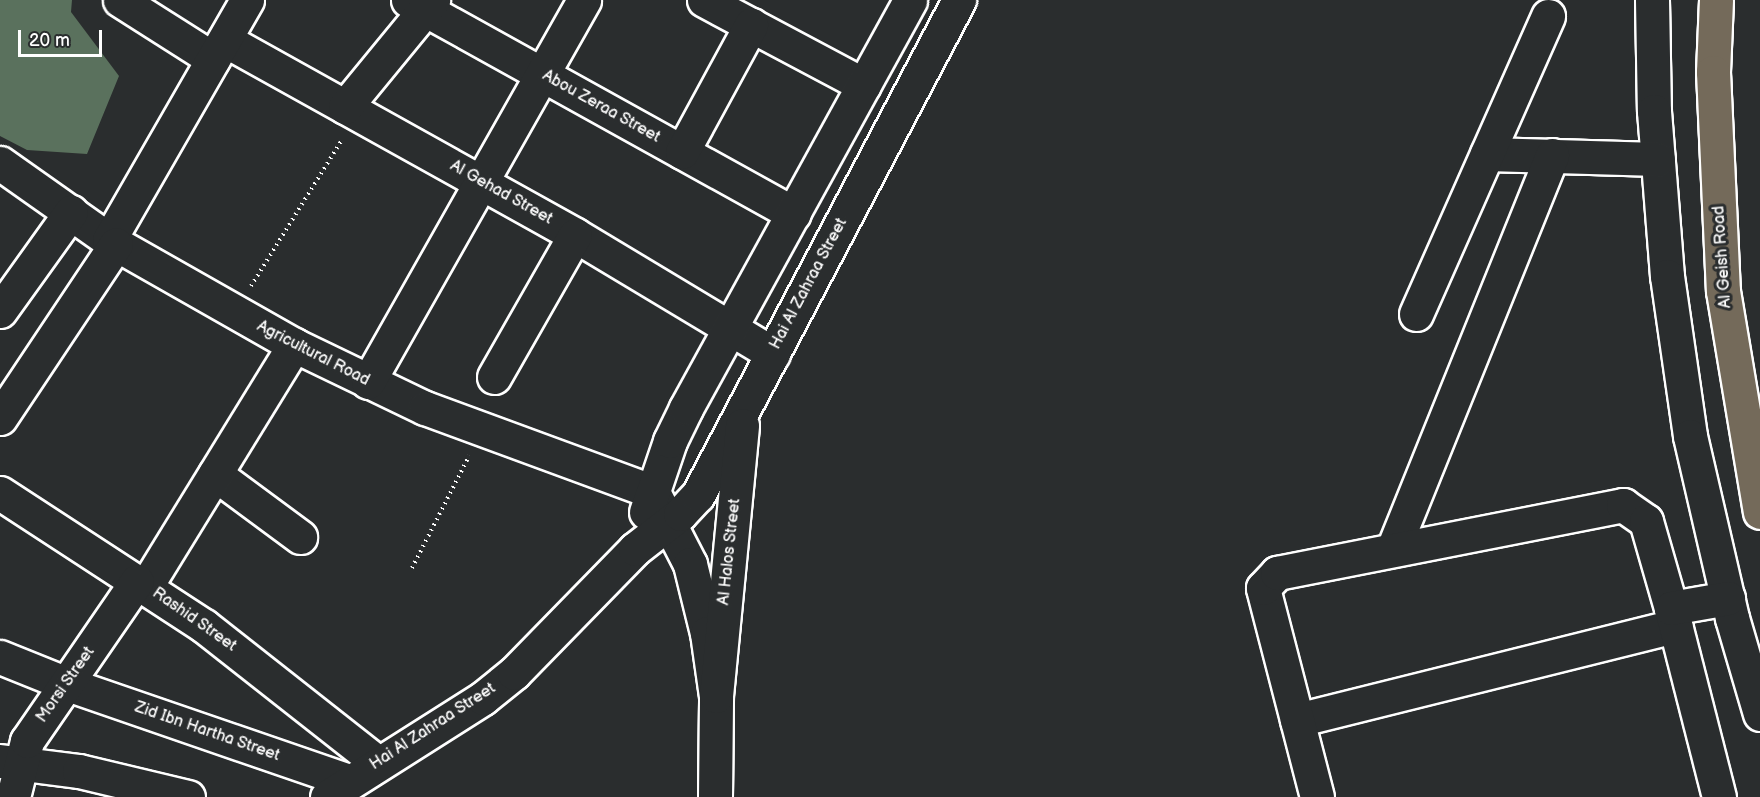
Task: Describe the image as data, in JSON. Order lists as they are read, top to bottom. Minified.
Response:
{"streets":{"main road":["Al Geish Road"],"street":["Abou Zeraa Street","Al Gehad Street","Hai Al Zahraa Street","Agricultural Road","Al Halos Street","Rashid Street","Morsi Street","Zid Ibn Hartha Street"]},"crossings":[["Abou Zeraa Street","Hai Al Zahraa Street"],["Al Gehad Street","Hai Al Zahraa Street"],["Hai Al Zahraa Street","Agricultural Road"],["Hai Al Zahraa Street","Al Halos Street"],["Hai Al Zahraa Street","Rashid Street"],["Hai Al Zahraa Street","Zid Ibn Hartha Street"],["Agricultural Road","Al Halos Street"],["Agricultural Road","Morsi Street"],["Rashid Street","Morsi Street"],["Morsi Street","Zid Ibn Hartha Street"]],"scale_bar":"20 m"}
